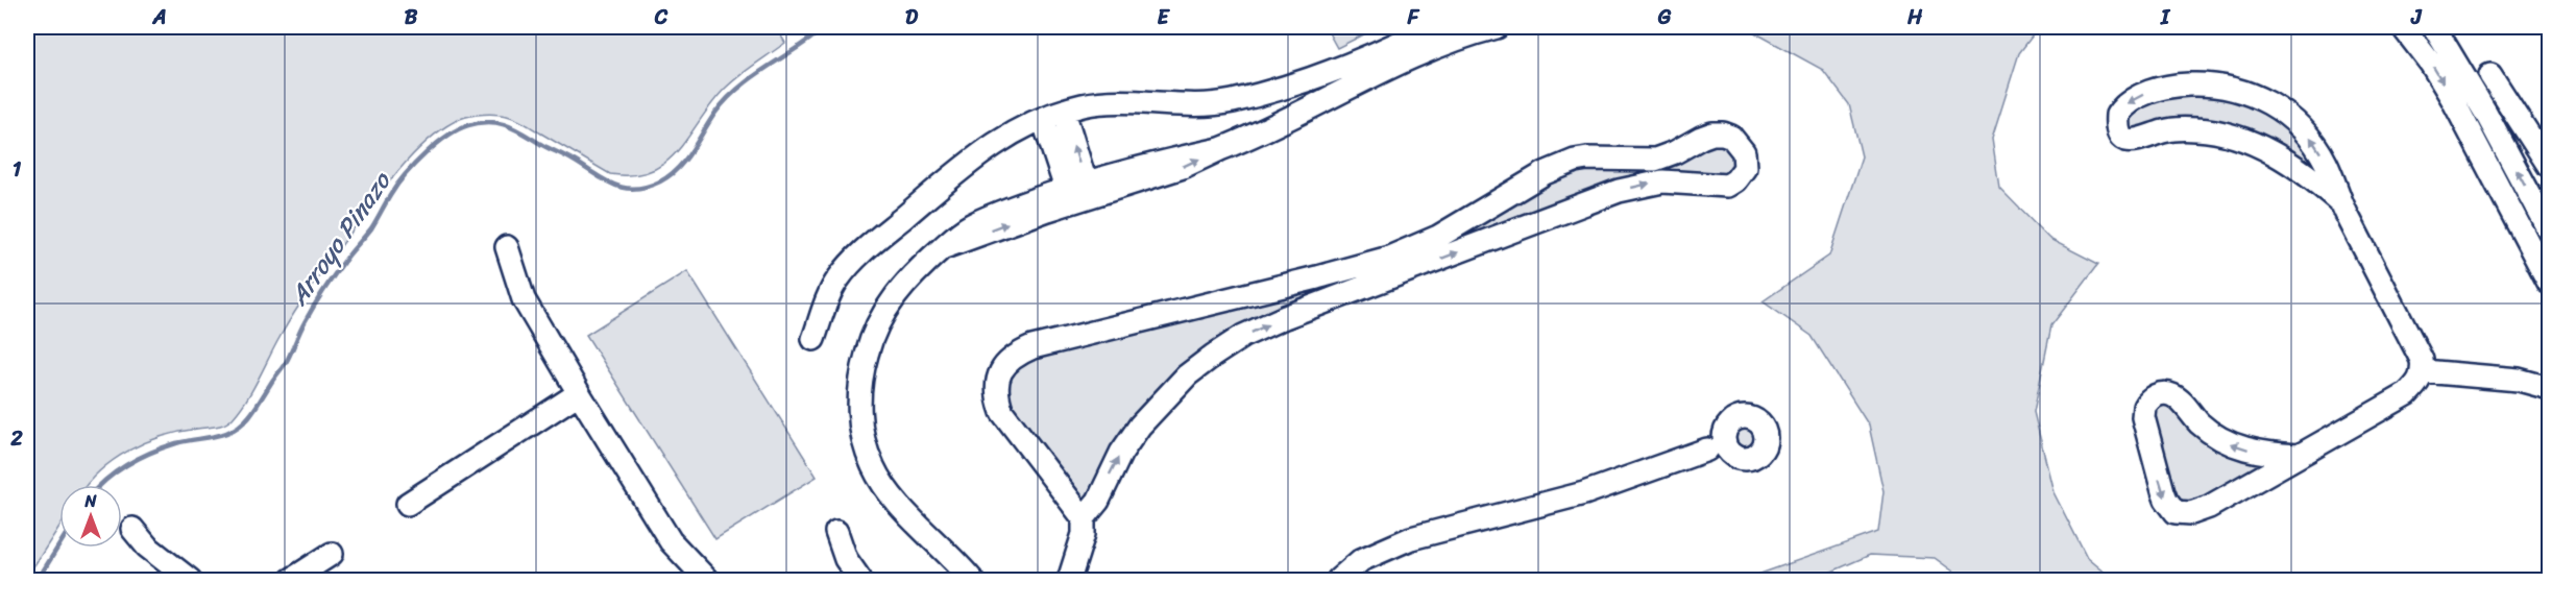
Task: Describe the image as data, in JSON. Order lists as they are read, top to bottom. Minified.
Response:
{"water":["Arroyo Pinazo"],"north":"top","grid":{"columns":["A","B","C","D","E","F","G","H","I","J"],"rows":["1","2"]}}
